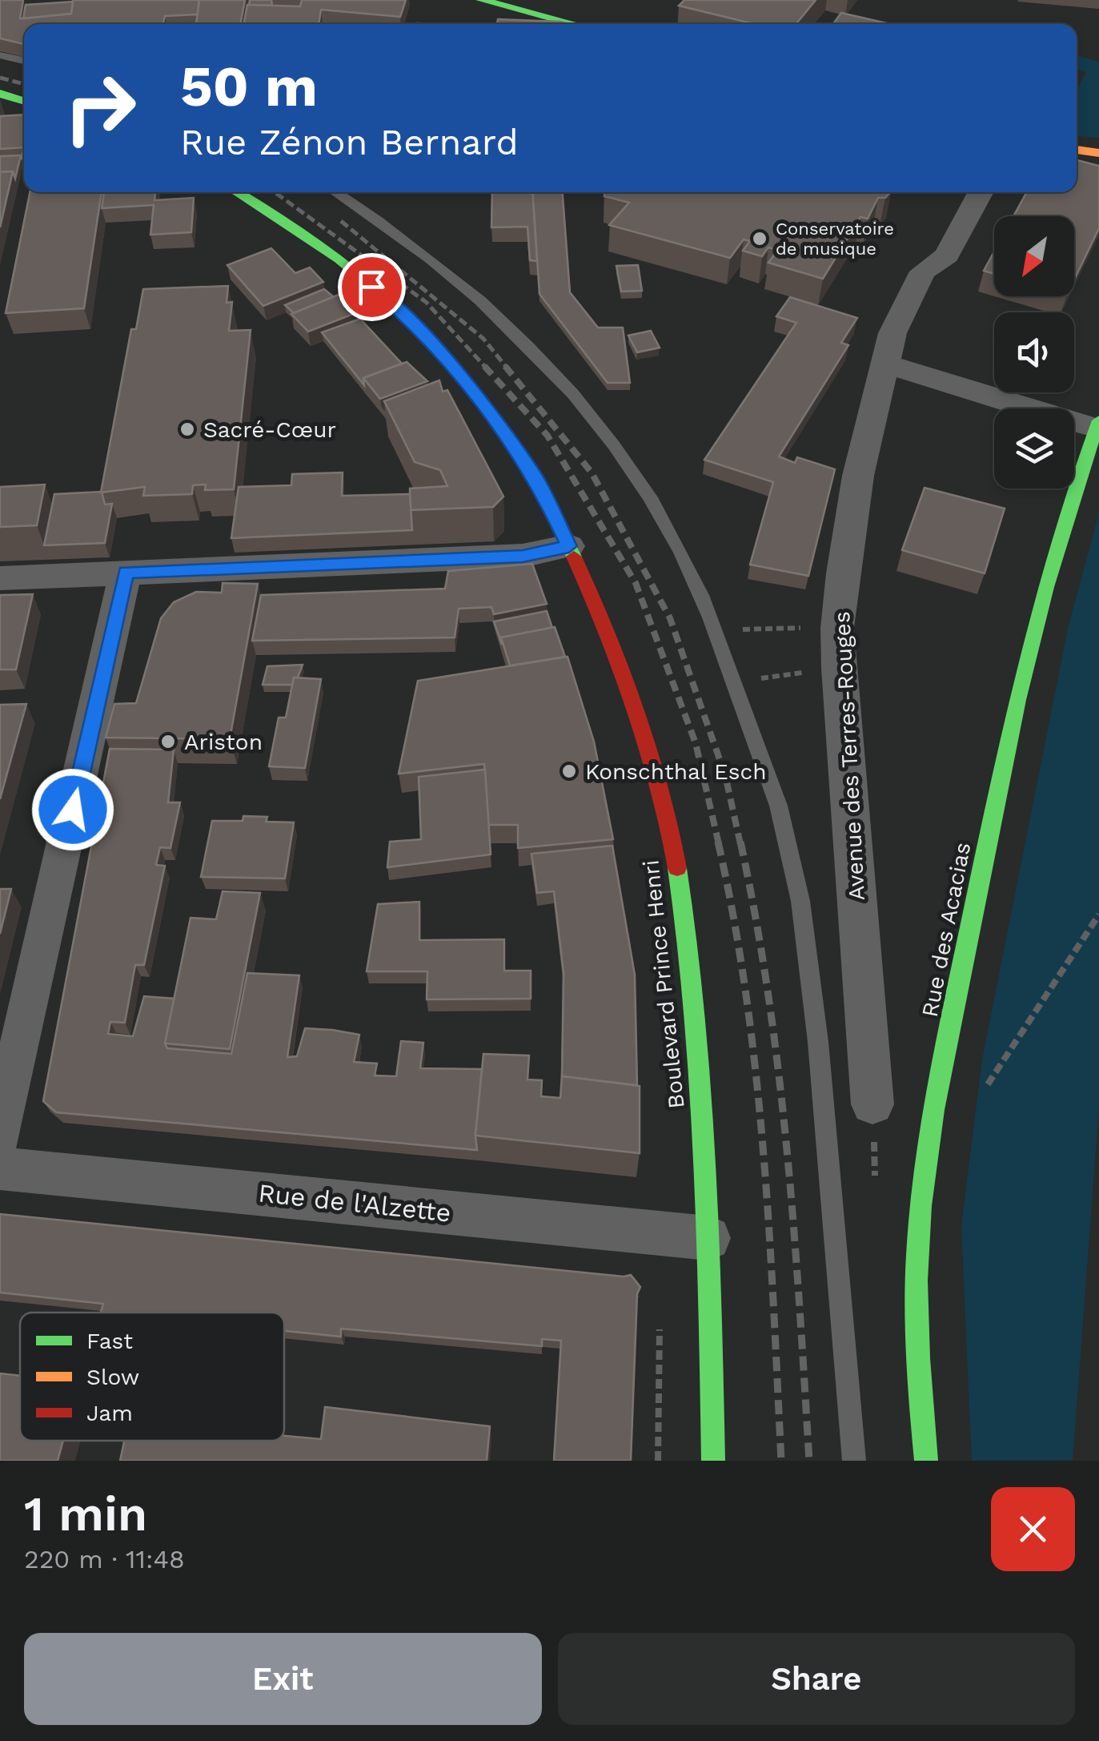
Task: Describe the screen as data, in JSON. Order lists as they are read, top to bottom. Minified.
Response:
{"streets":{"main road":["Rue des Acacias","Boulevard Prince Henri"],"street":["Avenue des Terres-Rouges","Rue de l'Alzette"]},"crossings":[["Boulevard Prince Henri","Rue de l'Alzette"]],"places":["Conservatoire de musique","Sacré-Cœur","Ariston","Konschthal Esch"],"legend":["Fast","Slow","Jam"],"north":"bottom left","page":{"turn":["50 m","Rue Zénon Bernard"],"heading":["1 min","220 m · 11:48"],"buttons":["Exit","Share"]}}
